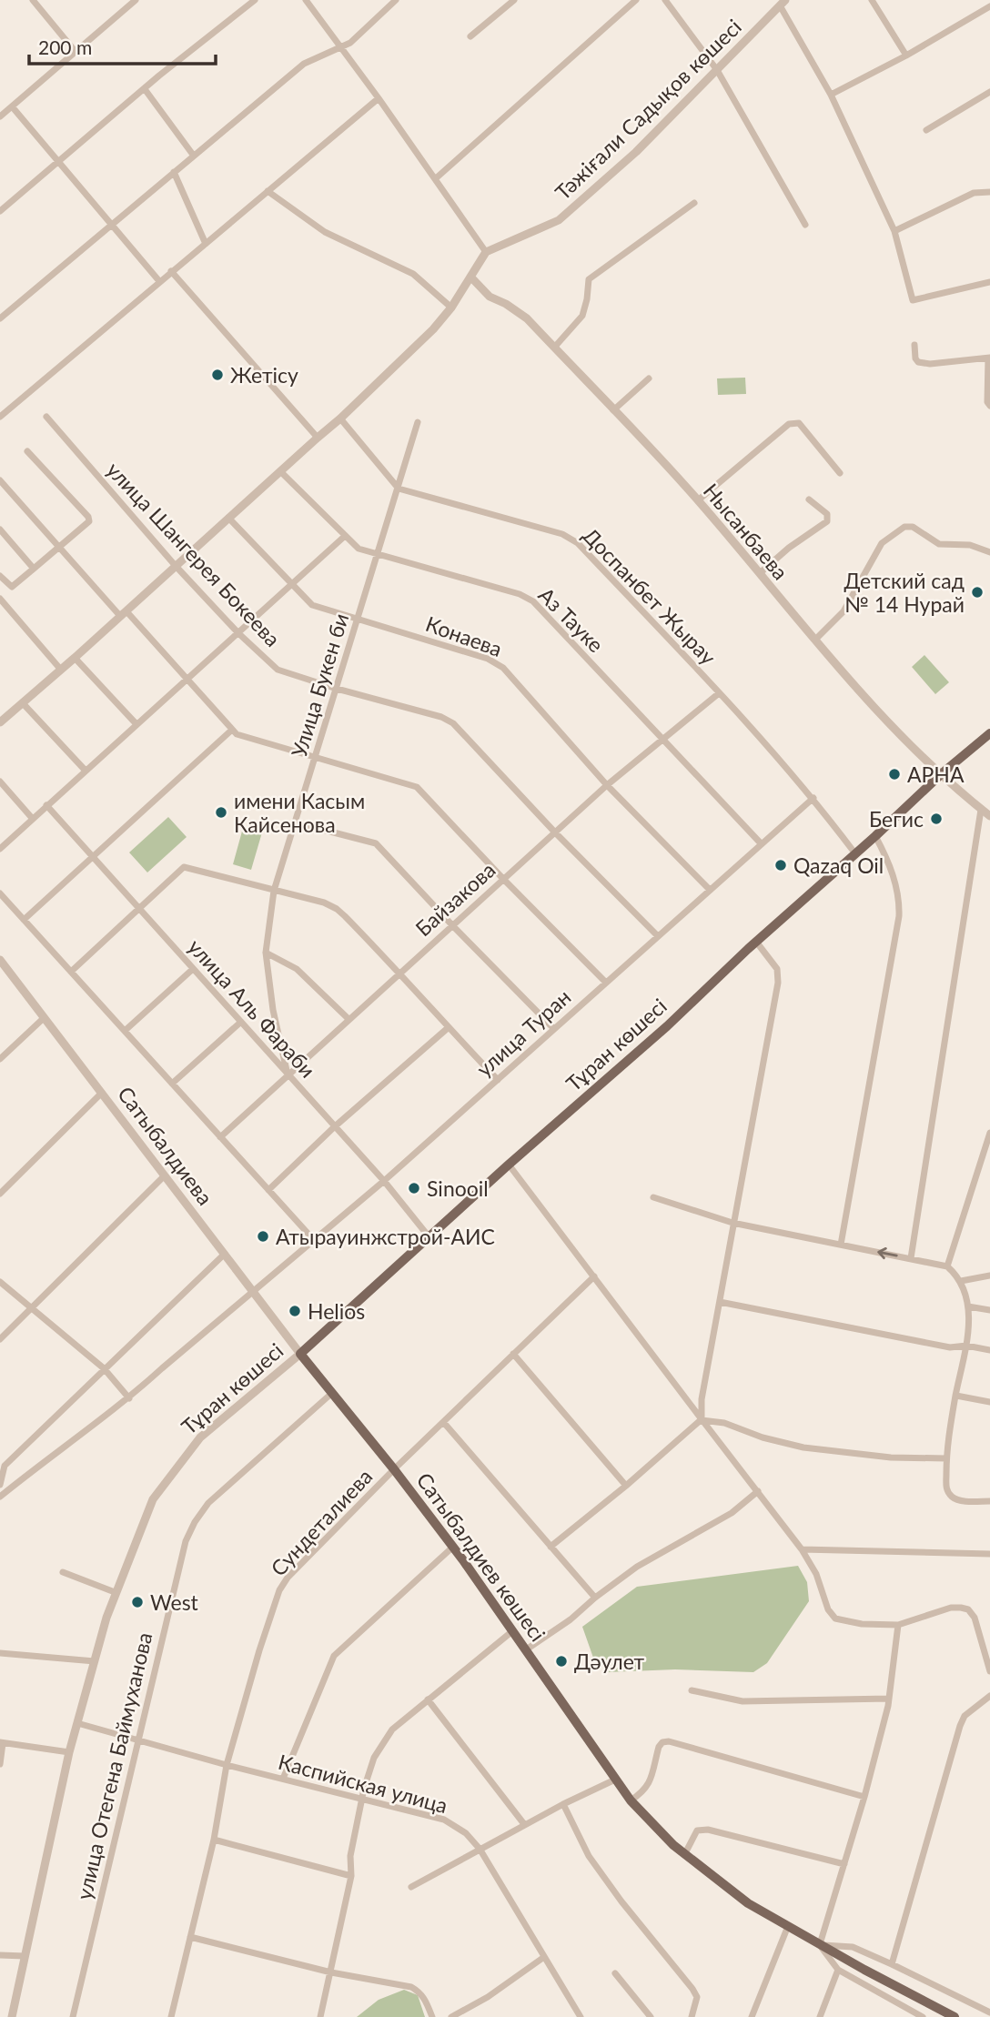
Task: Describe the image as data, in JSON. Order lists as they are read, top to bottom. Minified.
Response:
{"streets":{"main road":["Тұран көшесі","Сатыбалдиев көшесі"],"street":["Тәжіғали Садықов көшесі","Нысанбаева","улица Шангерея Бокеева","Доспанбет Жырау","Аз Тауке","Конаева","Улица Букен би","Байзакова","улица Аль Фараби","улица Туран","Сатыбалдиева","Сундеталиева","улица Отегена Баймуханова","Каспийская улица"]},"crossings":[["Нысанбаева","Тұран көшесі"],["улица Шангерея Бокеева","Улица Букен би"],["улица Шангерея Бокеева","Байзакова"],["улица Шангерея Бокеева","улица Туран"],["Доспанбет Жырау","Улица Букен би"],["Доспанбет Жырау","Байзакова"],["Доспанбет Жырау","улица Туран"],["Доспанбет Жырау","Тұран көшесі"],["Аз Тауке","Улица Букен би"],["Аз Тауке","Байзакова"],["Аз Тауке","улица Туран"],["Конаева","Улица Букен би"],["Конаева","Байзакова"],["Конаева","улица Туран"],["Улица Букен би","Байзакова"],["Улица Букен би","улица Аль Фараби"],["Байзакова","улица Аль Фараби"],["улица Аль Фараби","улица Туран"],["улица Аль Фараби","Тұран көшесі"],["улица Туран","Сатыбалдиева"],["Тұран көшесі","Сатыбалдиева"],["Тұран көшесі","Сатыбалдиев көшесі"],["Тұран көшесі","Каспийская улица"],["Сатыбалдиева","Сатыбалдиев көшесі"],["Сундеталиева","Сатыбалдиев көшесі"],["Сундеталиева","Каспийская улица"],["Сатыбалдиев көшесі","улица Отегена Баймуханова"],["улица Отегена Баймуханова","Каспийская улица"]],"places":["Жетісу","Детский сад № 14 Нурай","АРНА","имени Касым Кайсенова","Бегис","Qazaq Oil","Sinooil","Атырауинжстрой-АИС","Helios","West","Дәулет"],"scale_bar":"200 m"}
